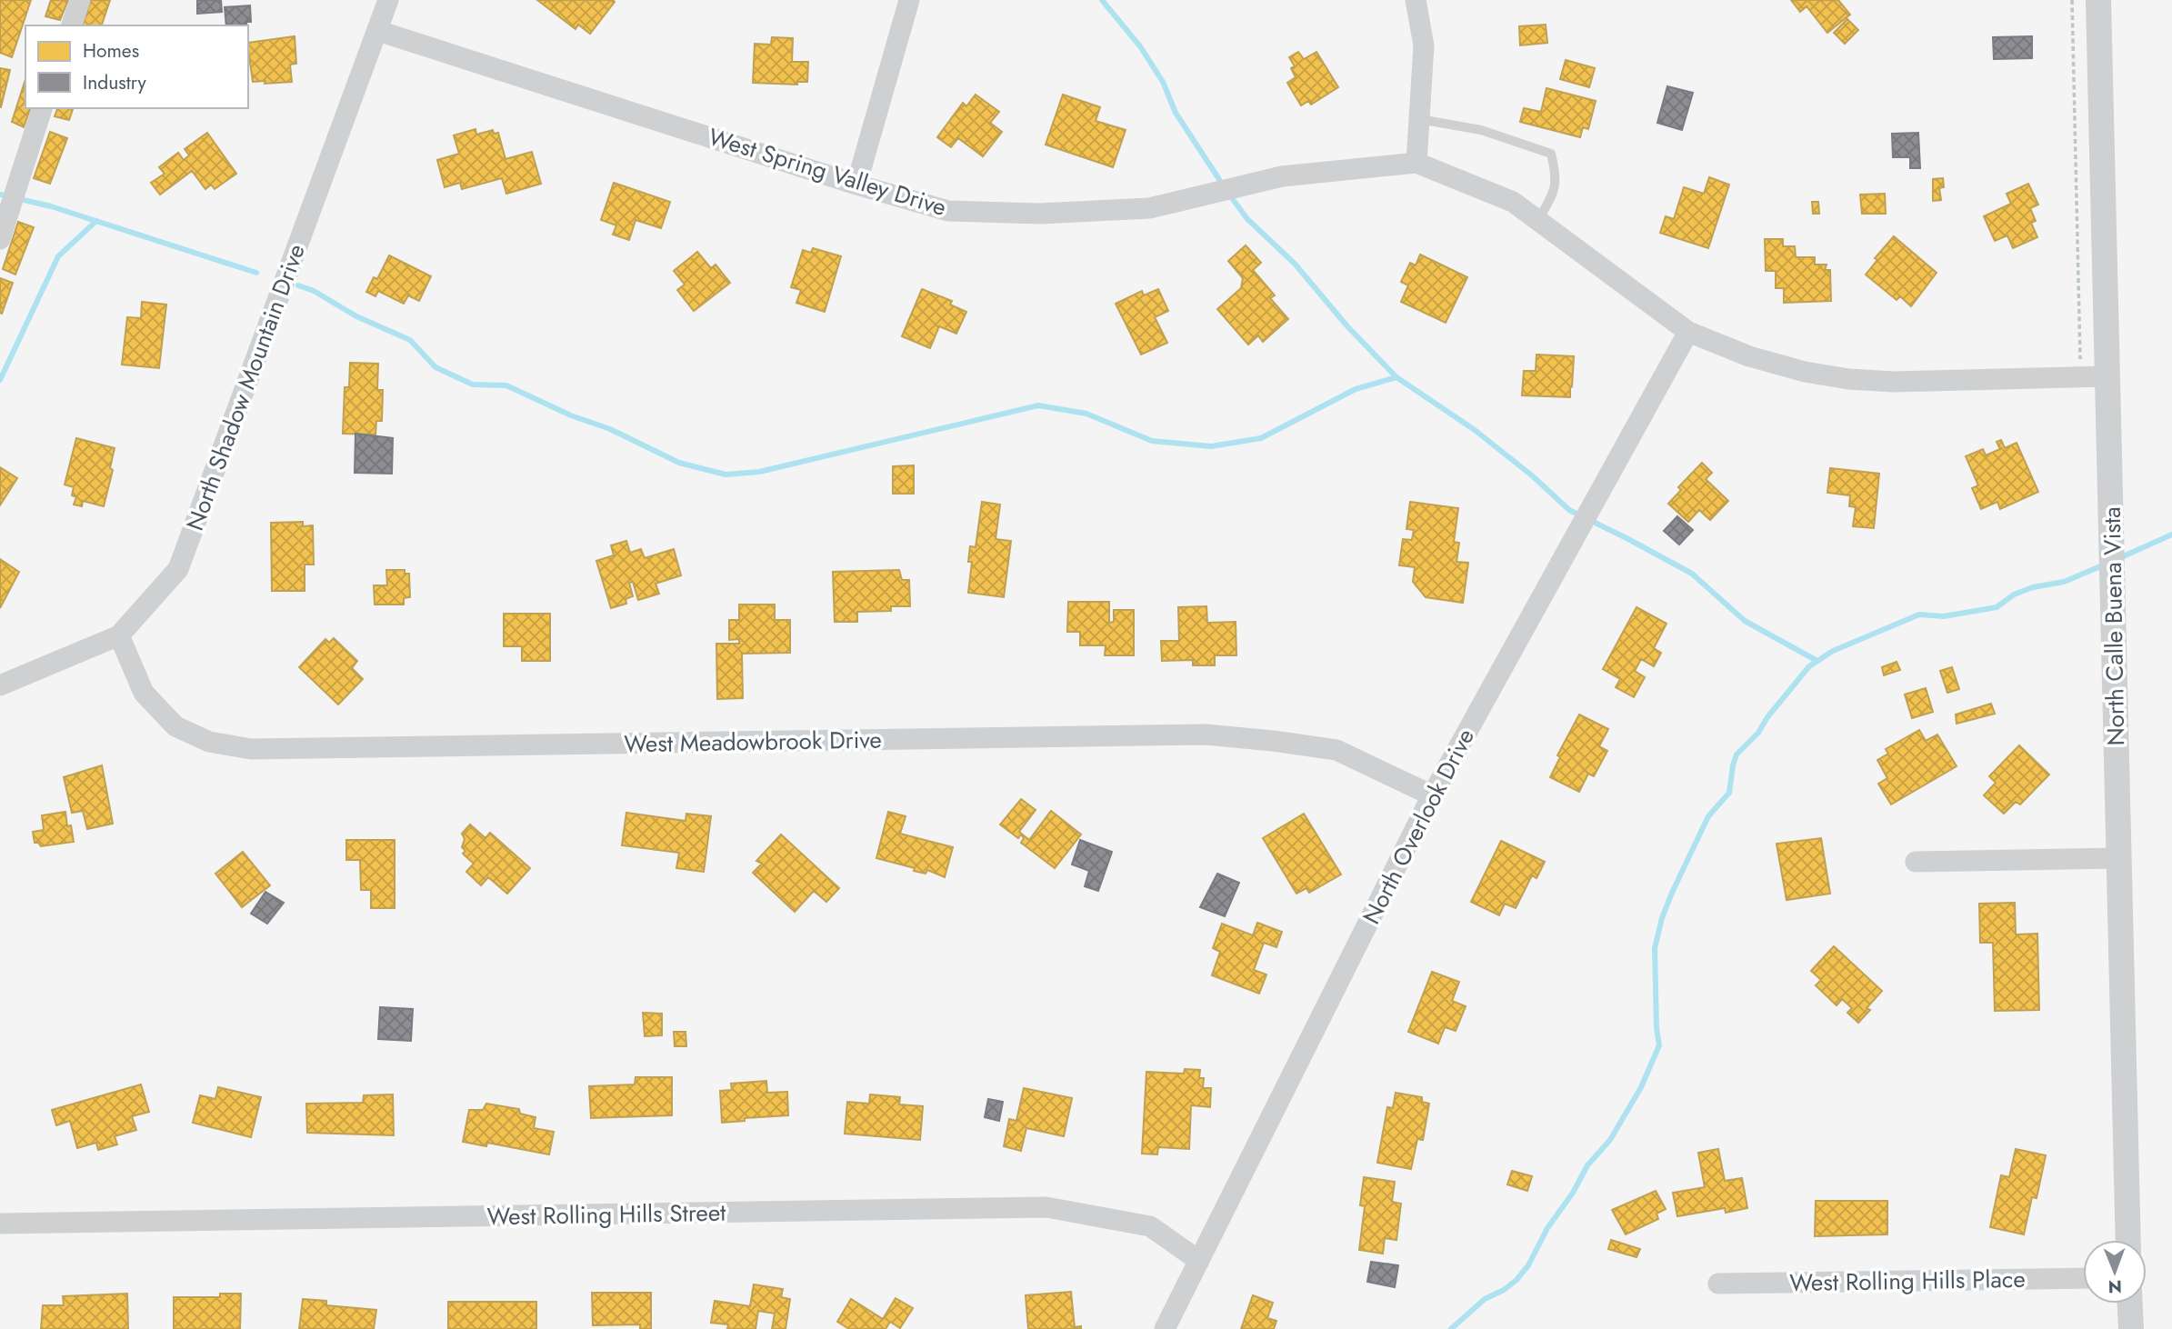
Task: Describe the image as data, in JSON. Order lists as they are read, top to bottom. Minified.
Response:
{"streets":{"street":["West Spring Valley Drive","North Shadow Mountain Drive","North Calle Buena Vista","West Meadowbrook Drive","North Overlook Drive","West Rolling Hills Street","West Rolling Hills Place"]},"crossings":[["West Spring Valley Drive","North Shadow Mountain Drive"],["West Spring Valley Drive","North Calle Buena Vista"],["West Spring Valley Drive","North Overlook Drive"],["North Shadow Mountain Drive","West Meadowbrook Drive"],["West Meadowbrook Drive","North Overlook Drive"],["North Overlook Drive","West Rolling Hills Street"]],"legend":["Homes","Industry"],"north":"bottom"}
